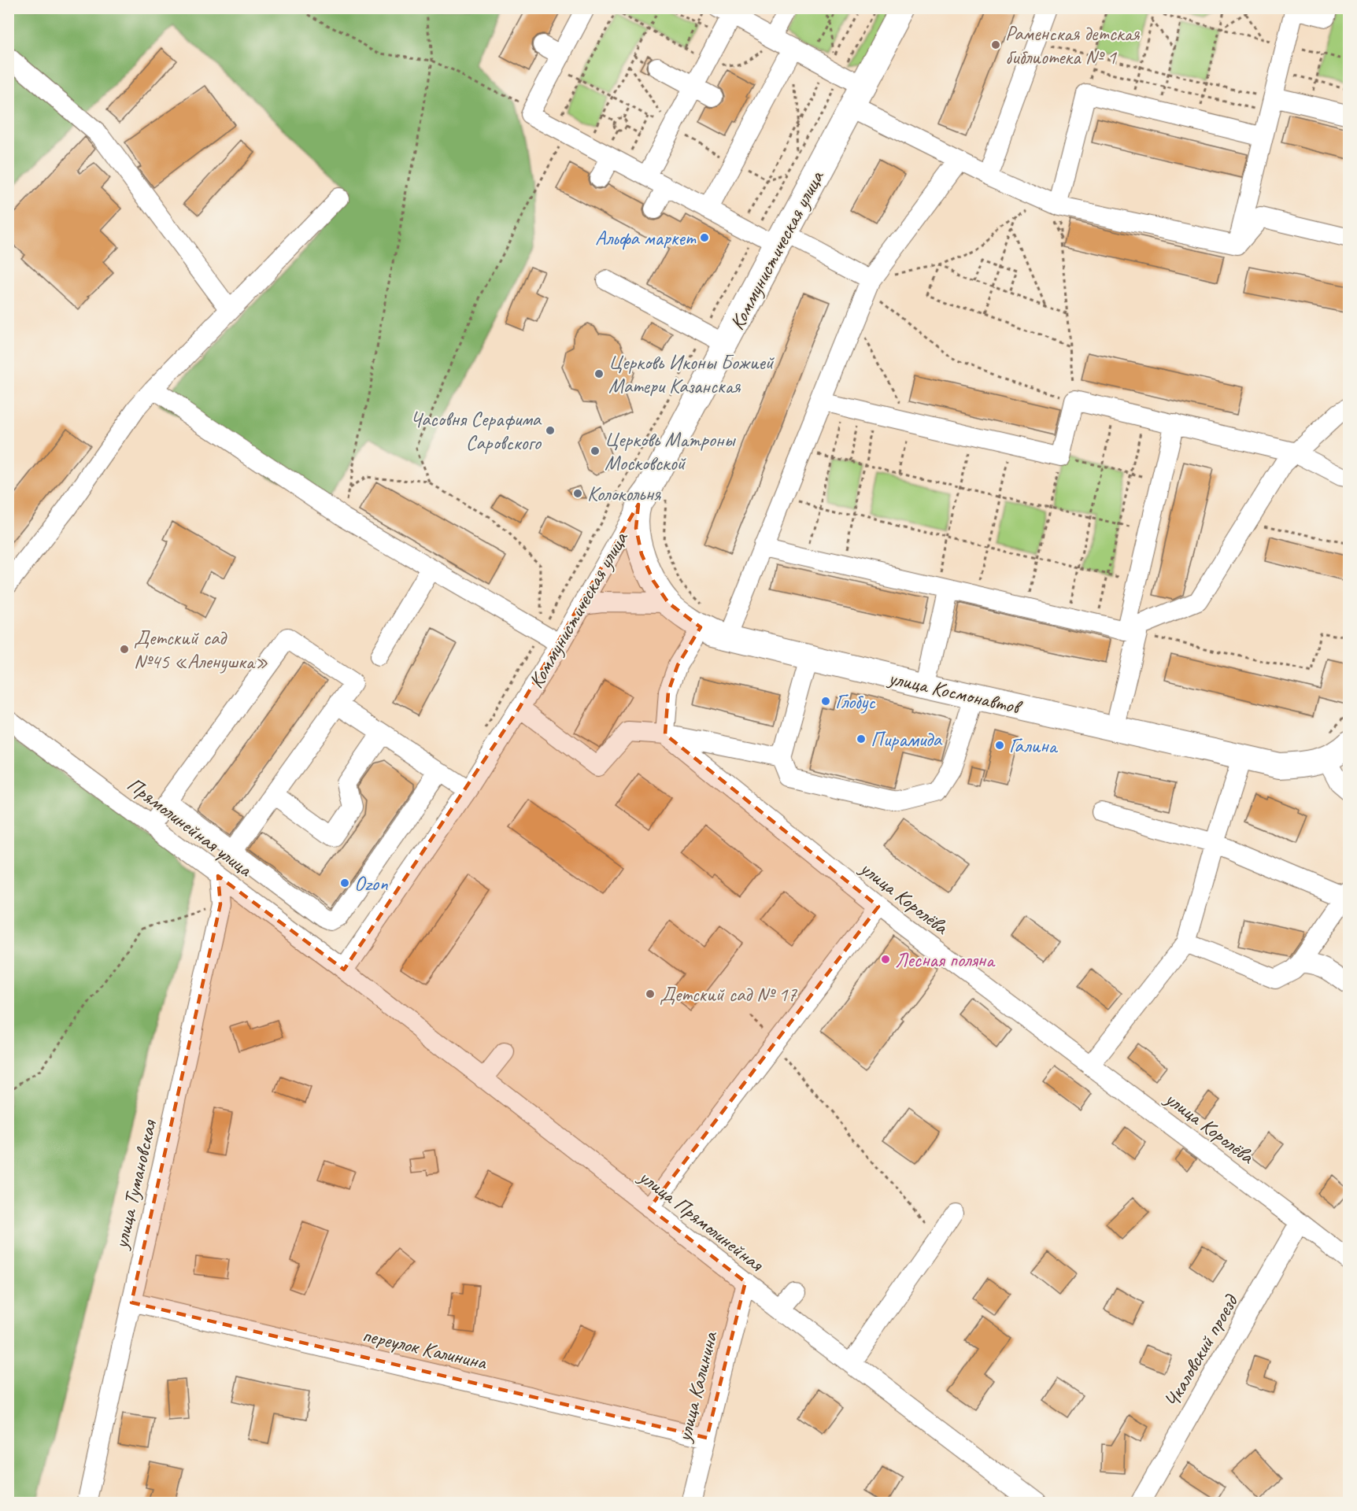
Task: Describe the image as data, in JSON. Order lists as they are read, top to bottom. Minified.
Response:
{"streets":{"main road":["Коммунистическая улица","улица Космонавтов"],"street":["Прямолинейная улица","улица Королёва","улица Тумановская","улица Прямолинейная","переулок Калинина","Чкаловский проезд","улица Калинина"]},"crossings":[["Коммунистическая улица","улица Космонавтов"],["Коммунистическая улица","Прямолинейная улица"],["Коммунистическая улица","улица Прямолинейная"],["Прямолинейная улица","улица Тумановская"],["Прямолинейная улица","улица Прямолинейная"],["улица Королёва","Чкаловский проезд"],["улица Тумановская","переулок Калинина"],["улица Прямолинейная","улица Калинина"],["переулок Калинина","улица Калинина"]],"places":["Раменская детская библиотека № 1","Альфа маркет","Церковь Иконы Божией Матери Казанская","Часовня Серафима Саровского","Церковь Матроны Московской","Колокольня","Детский сад №45 «Аленушка»","Глобус","Пирамида","Галина","Ozon","Лесная поляна","Детский сад № 17"]}
